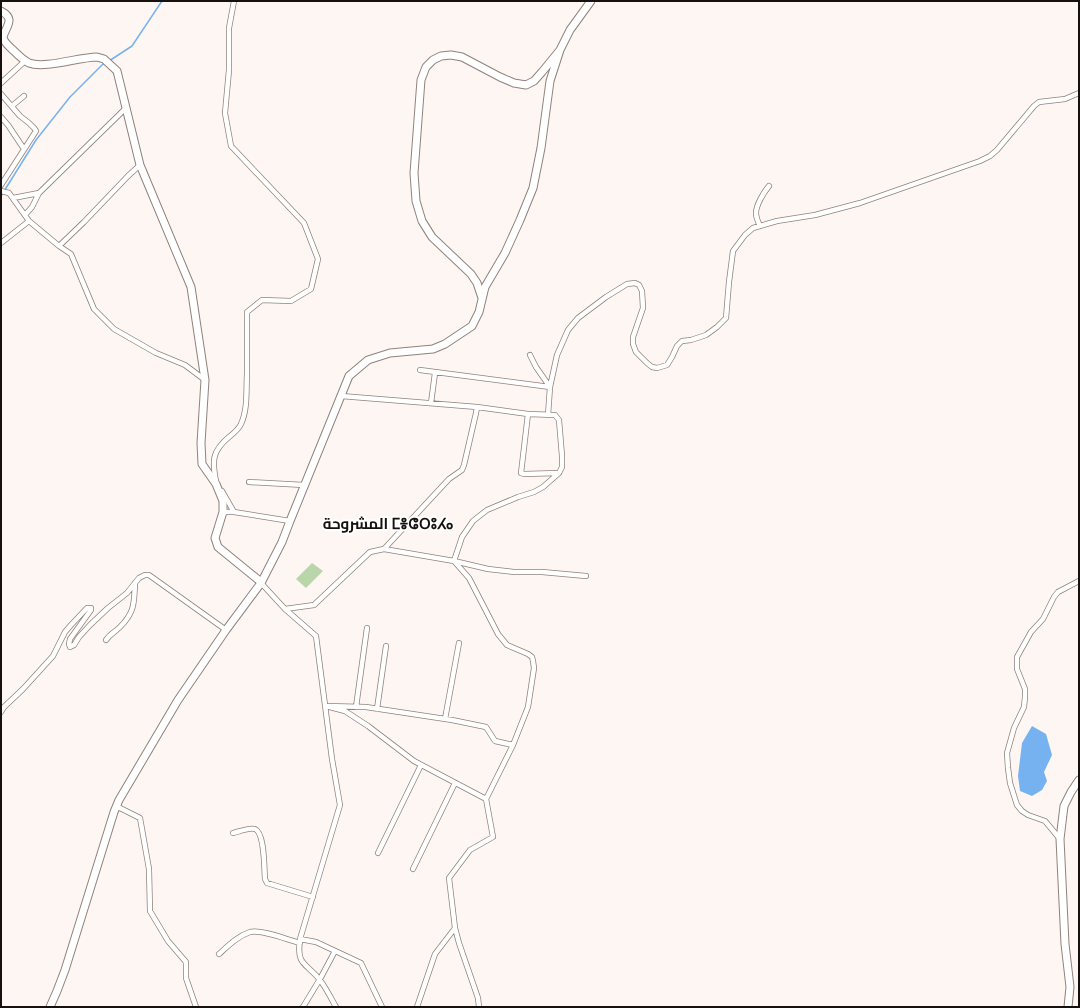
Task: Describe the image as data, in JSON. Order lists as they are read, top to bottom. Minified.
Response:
{"districts":["المشروحة ⵎⴻⵛⵔⵓⵃⴰ"]}
